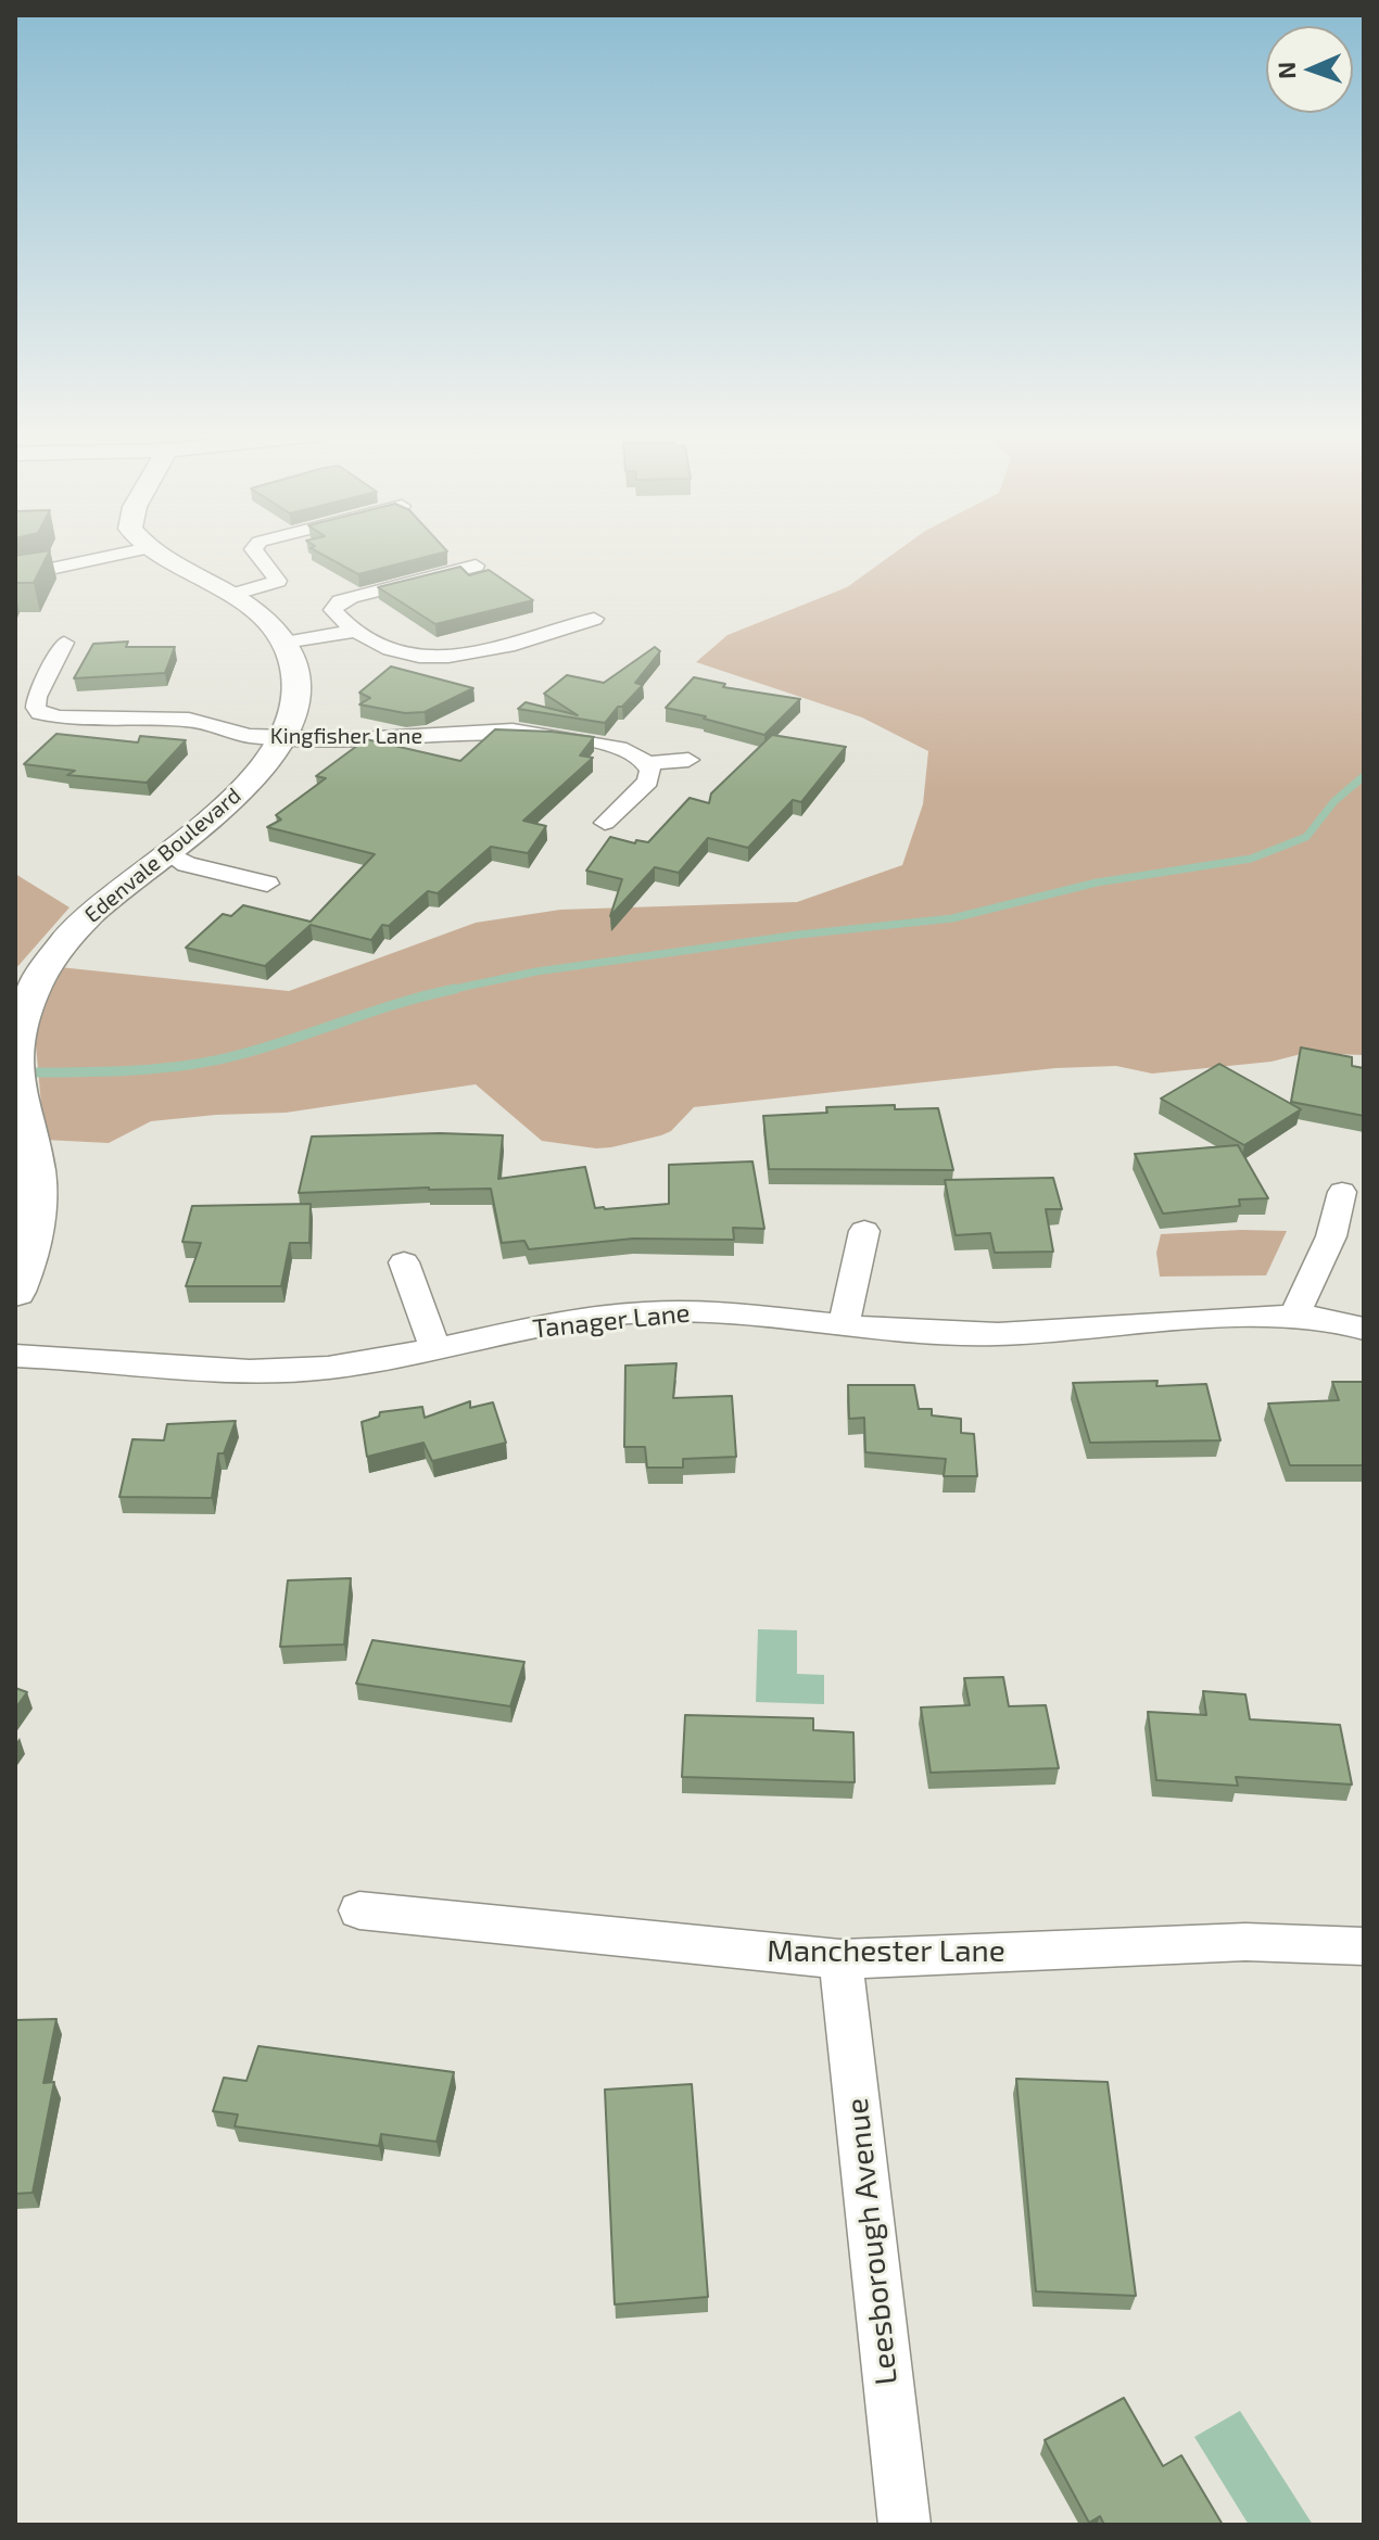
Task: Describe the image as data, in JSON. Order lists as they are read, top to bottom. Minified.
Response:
{"streets":{"street":["Kingfisher Lane","Edenvale Boulevard","Tanager Lane","Manchester Lane","Leesborough Avenue"]},"crossings":[["Kingfisher Lane","Edenvale Boulevard"],["Manchester Lane","Leesborough Avenue"]],"north":"left"}
